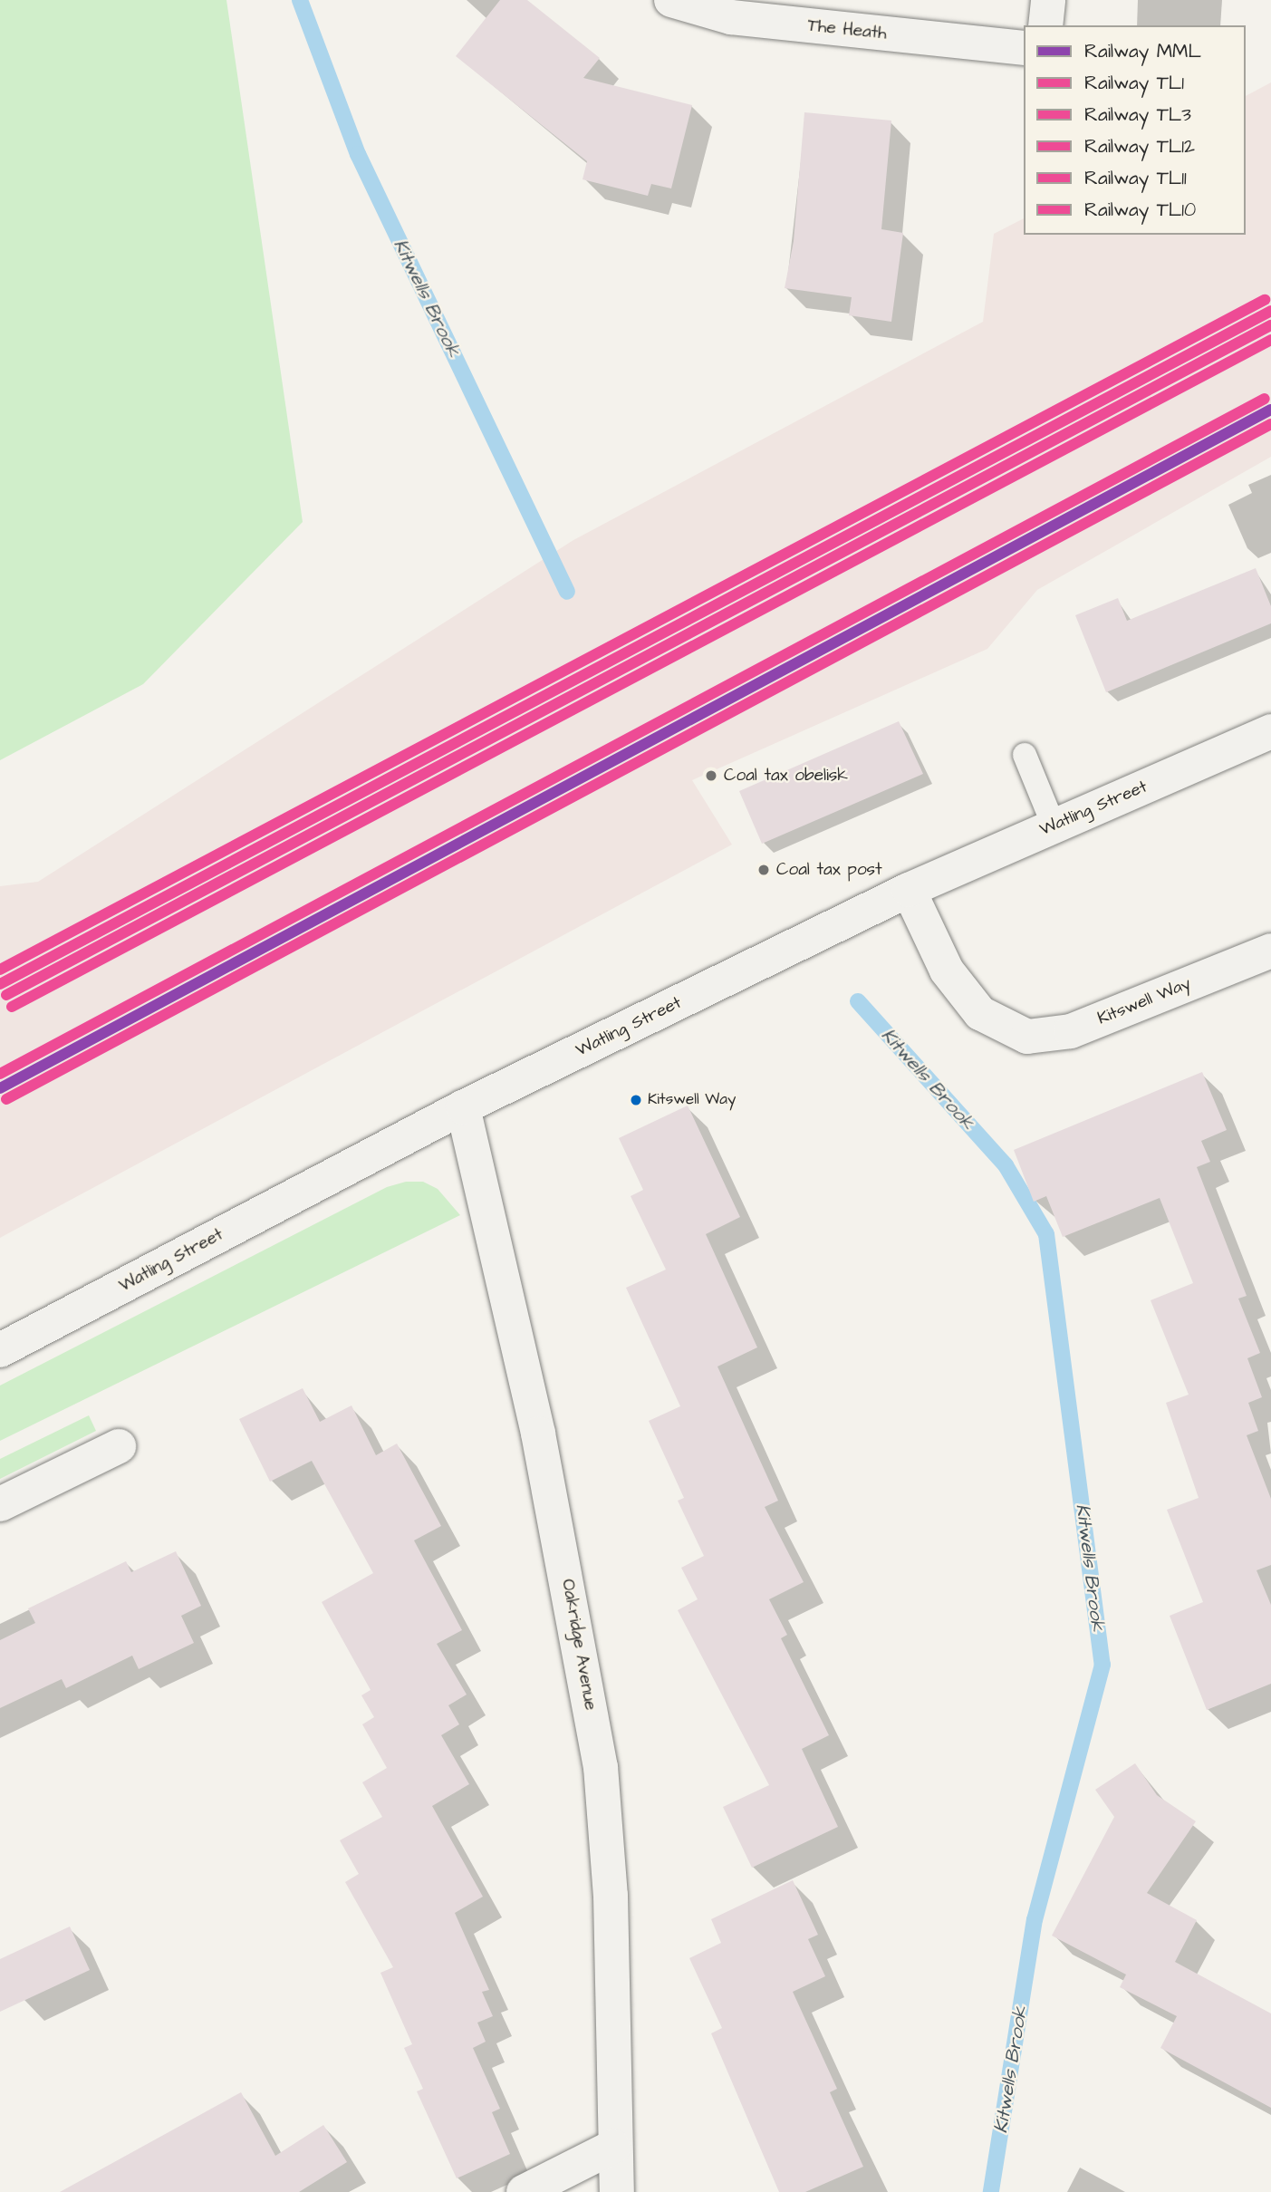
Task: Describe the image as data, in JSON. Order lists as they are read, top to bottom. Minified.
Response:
{"streets":{"street":["The Heath","Watling Street","Kitswell Way","Oakridge Avenue"]},"crossings":[["Watling Street","Kitswell Way"],["Watling Street","Oakridge Avenue"]],"water":["Kitwells Brook"],"places":["Coal tax obelisk","Coal tax post","Kitswell Way"],"lines":["rail line TL11","rail line TL12","rail line TL1","rail line TL10","rail line TL3","rail line MML"],"legend":["Railway MML","Railway TL1","Railway TL3","Railway TL12","Railway TL11","Railway TL10"]}
